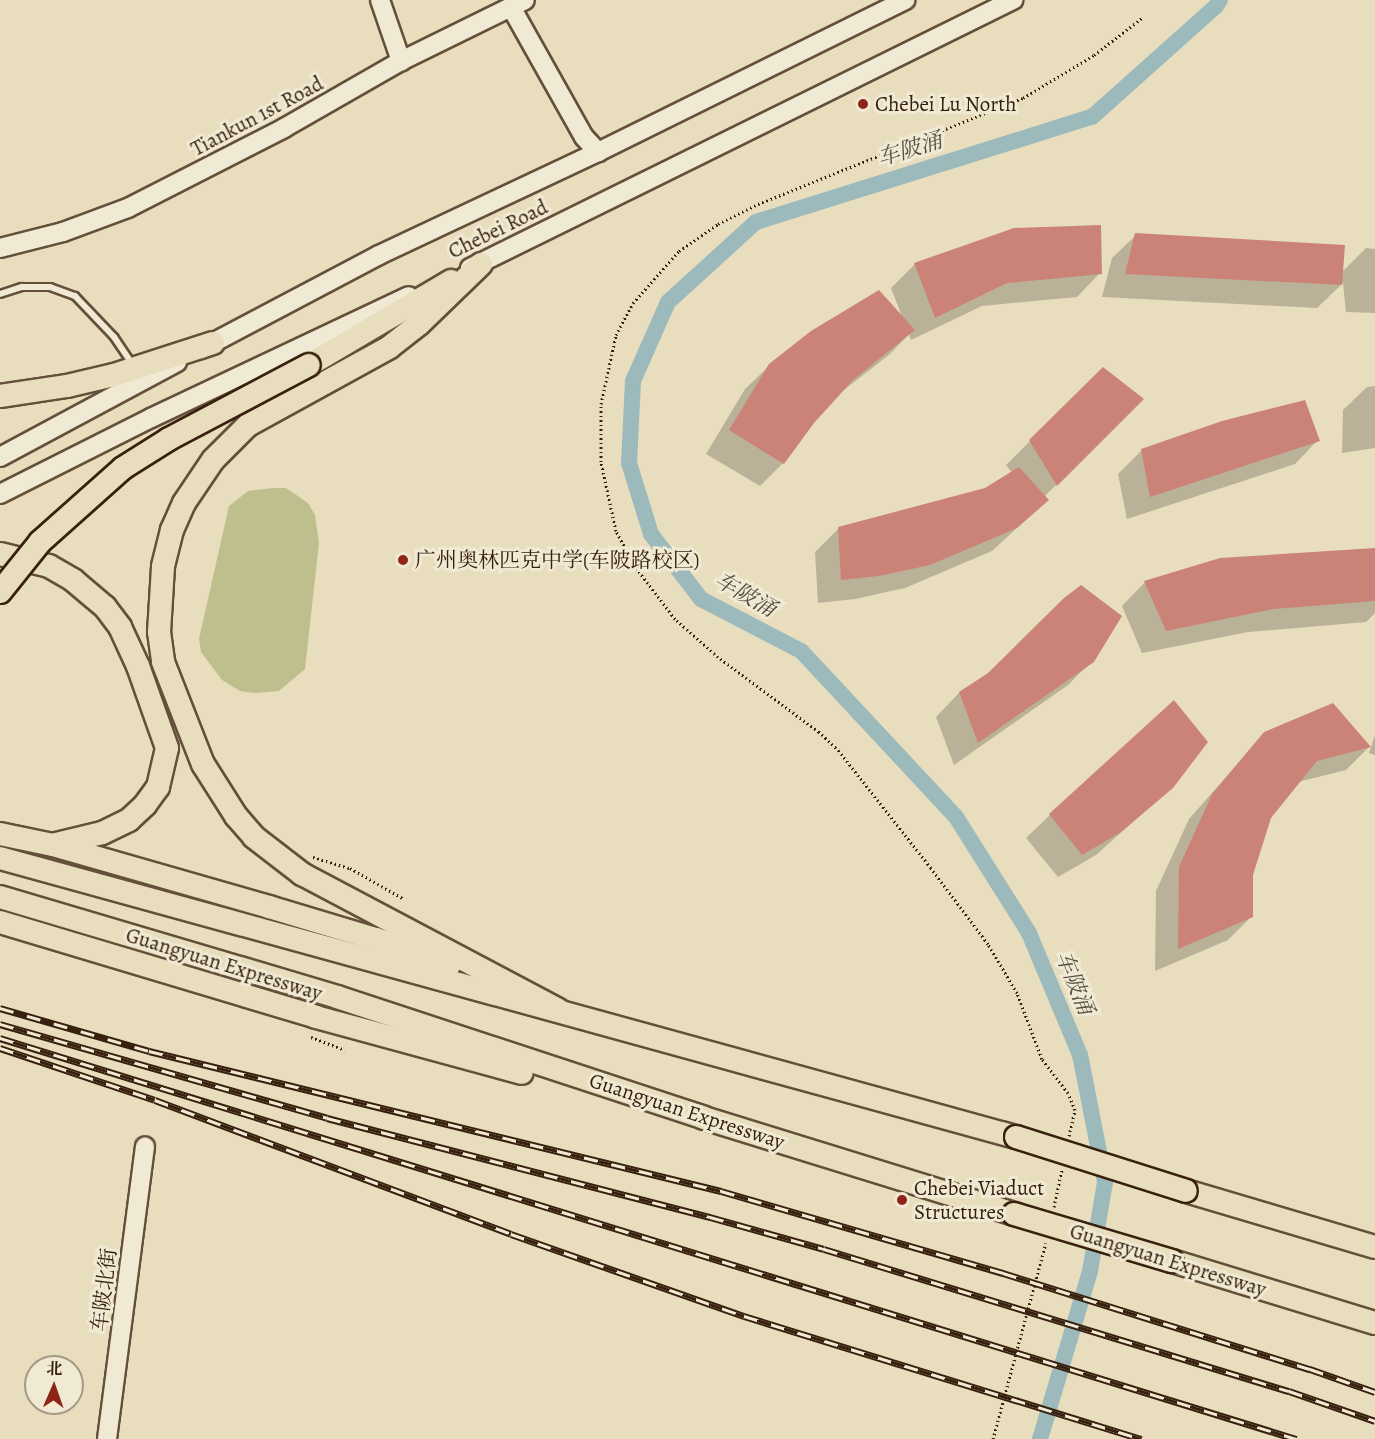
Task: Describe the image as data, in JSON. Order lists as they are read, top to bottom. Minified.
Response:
{"streets":{"highway":["Guangyuan Expressway"],"main road":["Tiankun 1st Road","Chebei Road","车陂北街"]},"water":["车陂涌"],"places":["Chebei Lu North","广州奥林匹克中学(车陂路校区)","Chebei Viaduct Structures"],"north":"top"}
